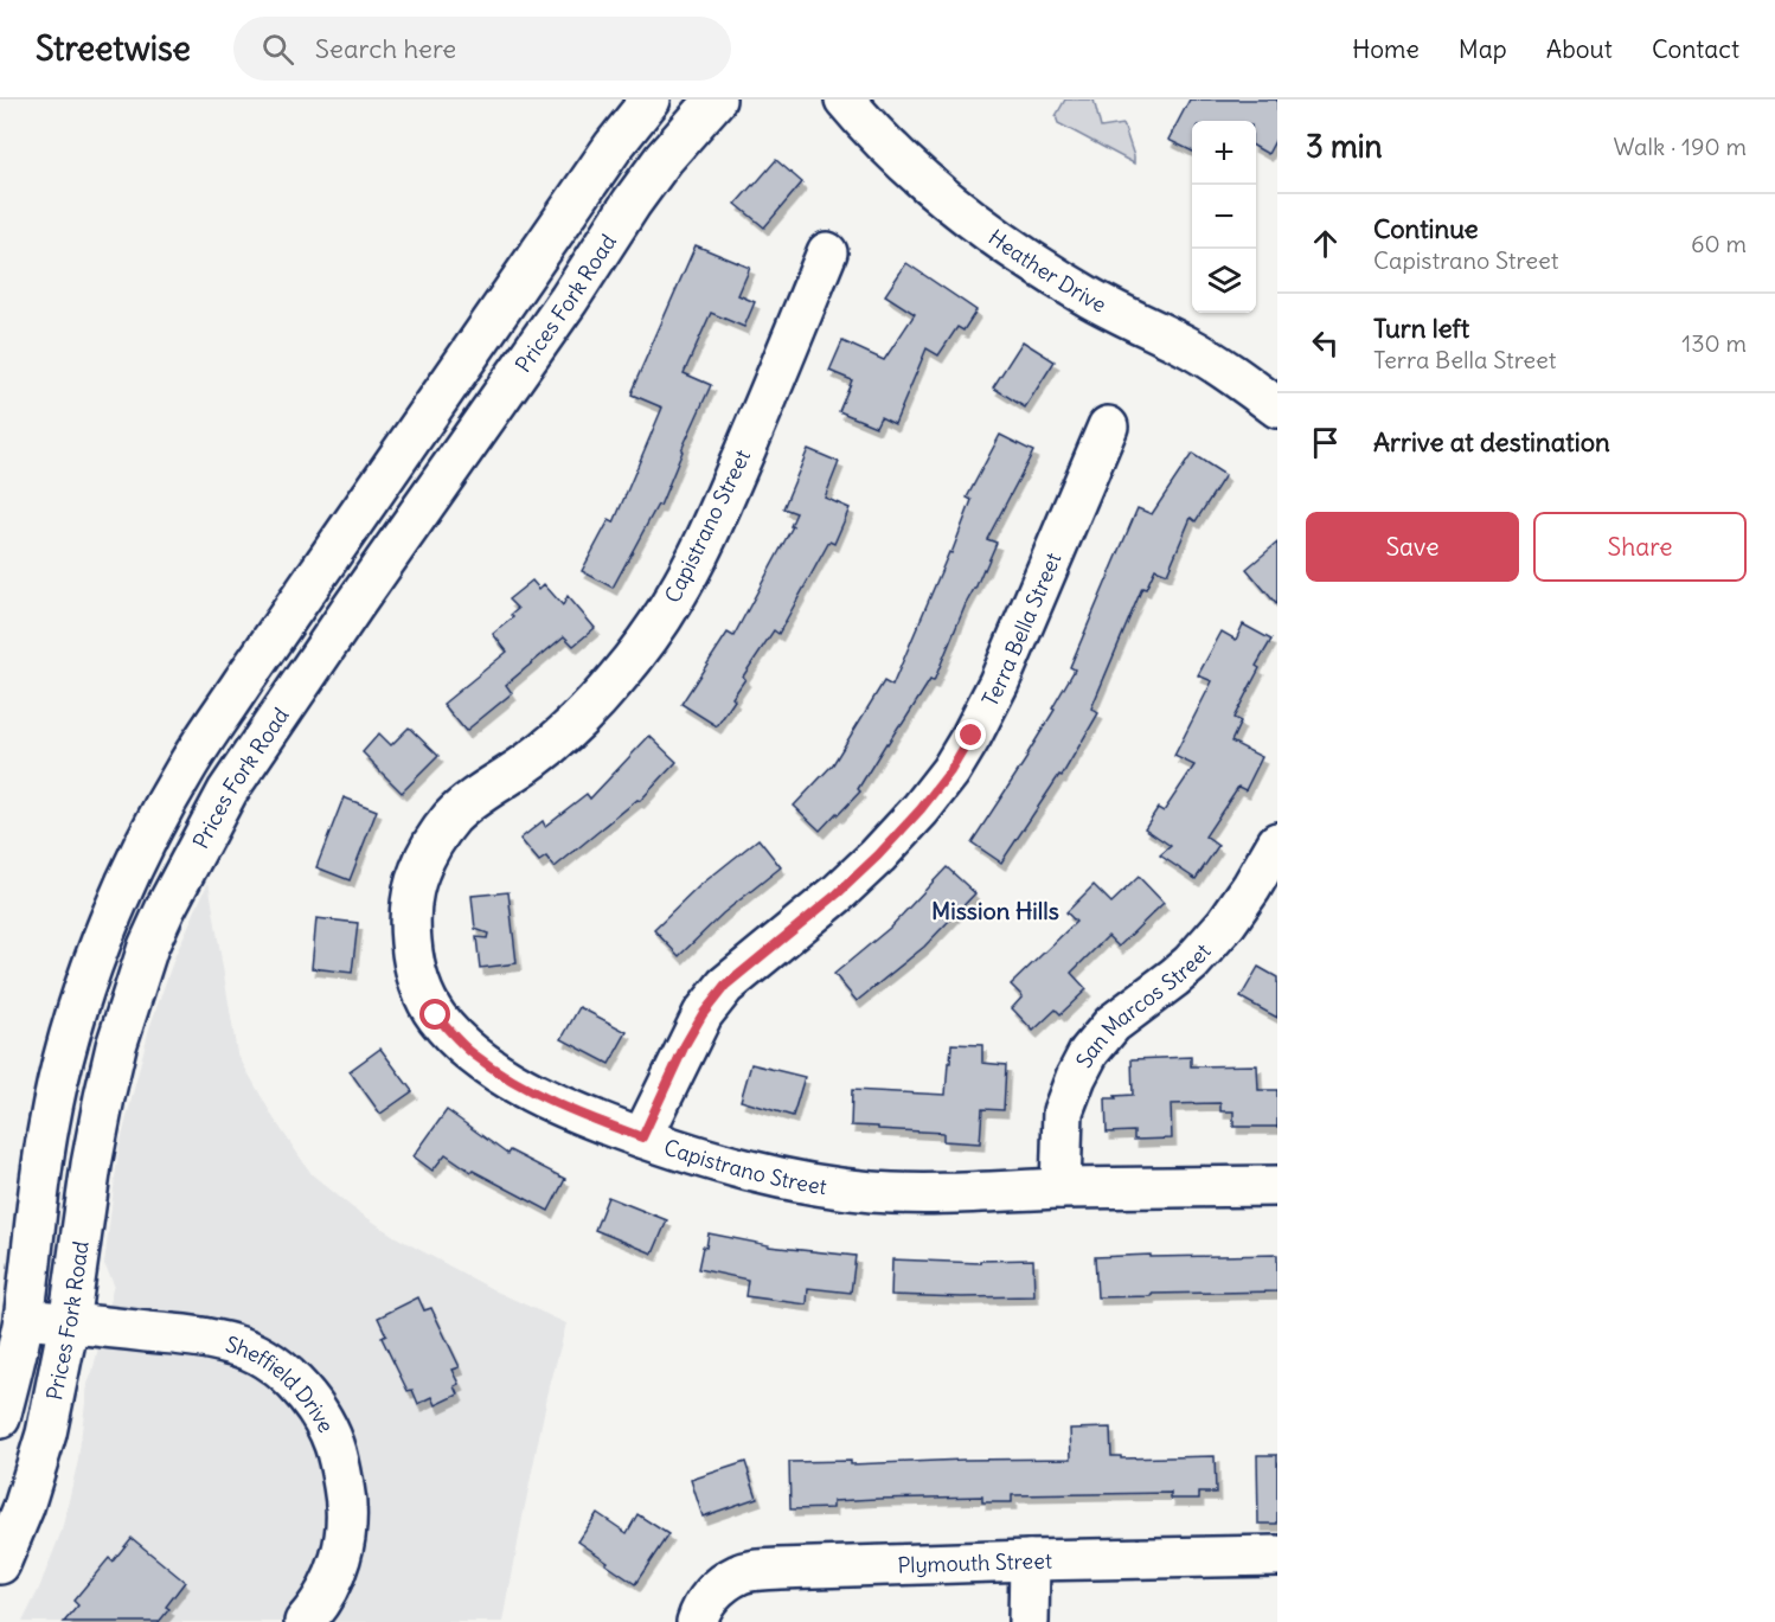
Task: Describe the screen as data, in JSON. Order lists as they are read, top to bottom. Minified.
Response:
{"streets":{"street":["Heather Drive","Prices Fork Road","Capistrano Street","Terra Bella Street","San Marcos Street","Sheffield Drive","Plymouth Street"]},"crossings":[["Prices Fork Road","Sheffield Drive"],["Capistrano Street","Terra Bella Street"],["Capistrano Street","San Marcos Street"]],"districts":["Mission Hills"],"page":{"header":"Streetwise","search":"Search here","nav":["Home","Map","About","Contact"],"heading":["3 min","Walk · 190 m"],"map_buttons":["+","−"],"list":[["Continue","Capistrano Street","60 m"],["Turn left","Terra Bella Street","130 m"],"Arrive at destination"],"buttons":["Save","Share"]}}
